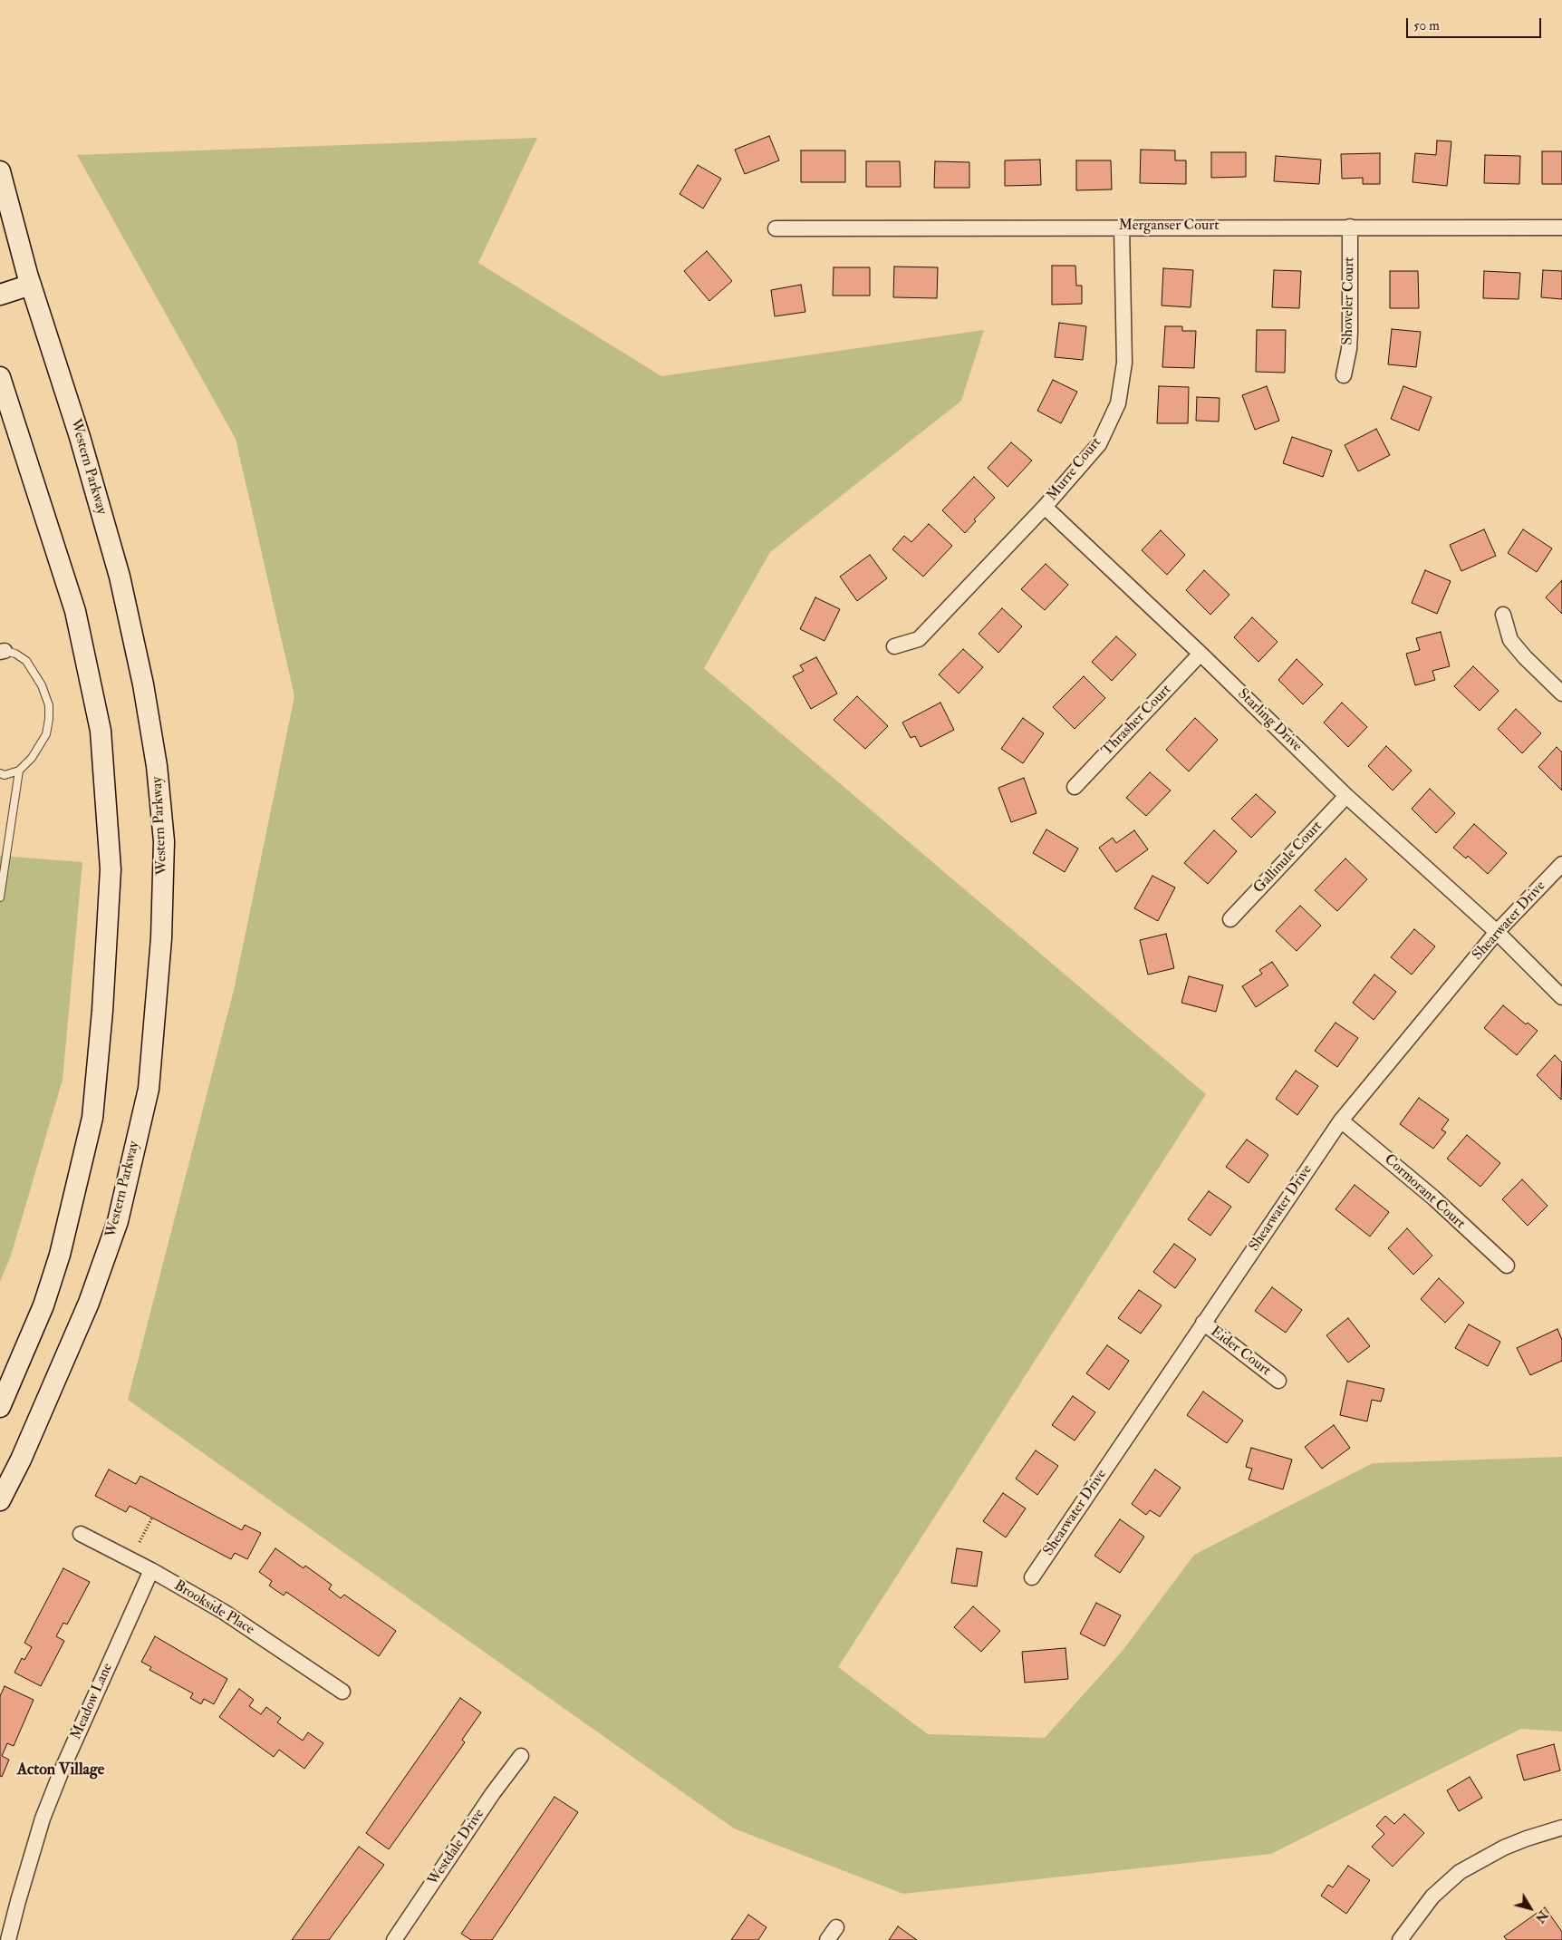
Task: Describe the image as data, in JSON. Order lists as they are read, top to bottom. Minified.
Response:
{"streets":{"main road":["Western Parkway"],"street":["Merganser Court","Shoveler Court","Murre Court","Thrasher Court","Starling Drive","Gallinule Court","Shearwater Drive","Cormorant Court","Eider Court","Brookside Place","Meadow Lane","Westdale Drive"]},"crossings":[["Merganser Court","Shoveler Court"],["Merganser Court","Murre Court"],["Murre Court","Starling Drive"],["Thrasher Court","Starling Drive"],["Starling Drive","Gallinule Court"],["Starling Drive","Shearwater Drive"],["Shearwater Drive","Cormorant Court"],["Shearwater Drive","Eider Court"],["Brookside Place","Meadow Lane"]],"districts":["Acton Village"],"scale_bar":"50 m","north":"bottom right"}
